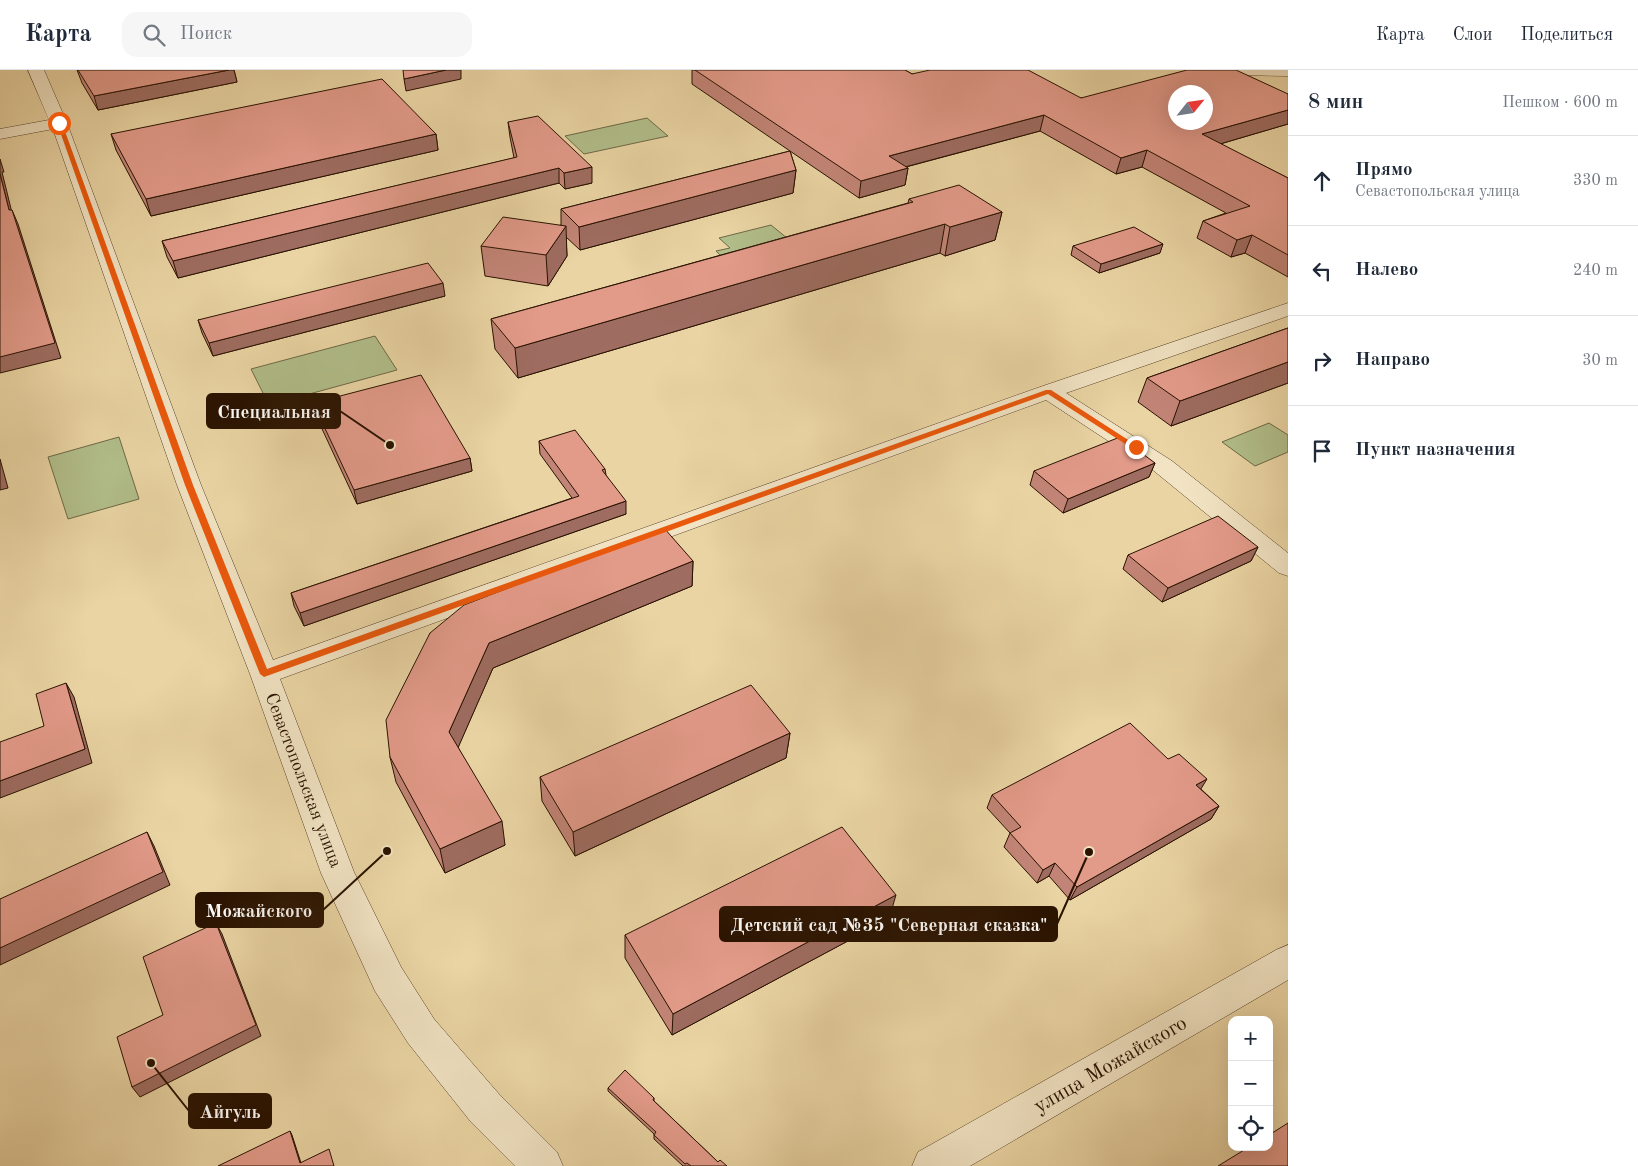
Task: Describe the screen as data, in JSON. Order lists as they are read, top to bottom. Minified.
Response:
{"streets":{"street":["Севастопольская улица","улица Можайского"]},"places":["Специальная","Можайского","Детский сад №35 \"Северная сказка\"","Айгуль"],"north":"top right","page":{"header":"Карта","search":"Поиск","nav":["Карта","Слои","Поделиться"],"heading":["8 мин","Пешком · 600 m"],"list":[["Прямо","Севастопольская улица","330 m"],["Налево","240 m"],["Направо","30 m"],"Пункт назначения"],"map_buttons":["+","−"]}}
